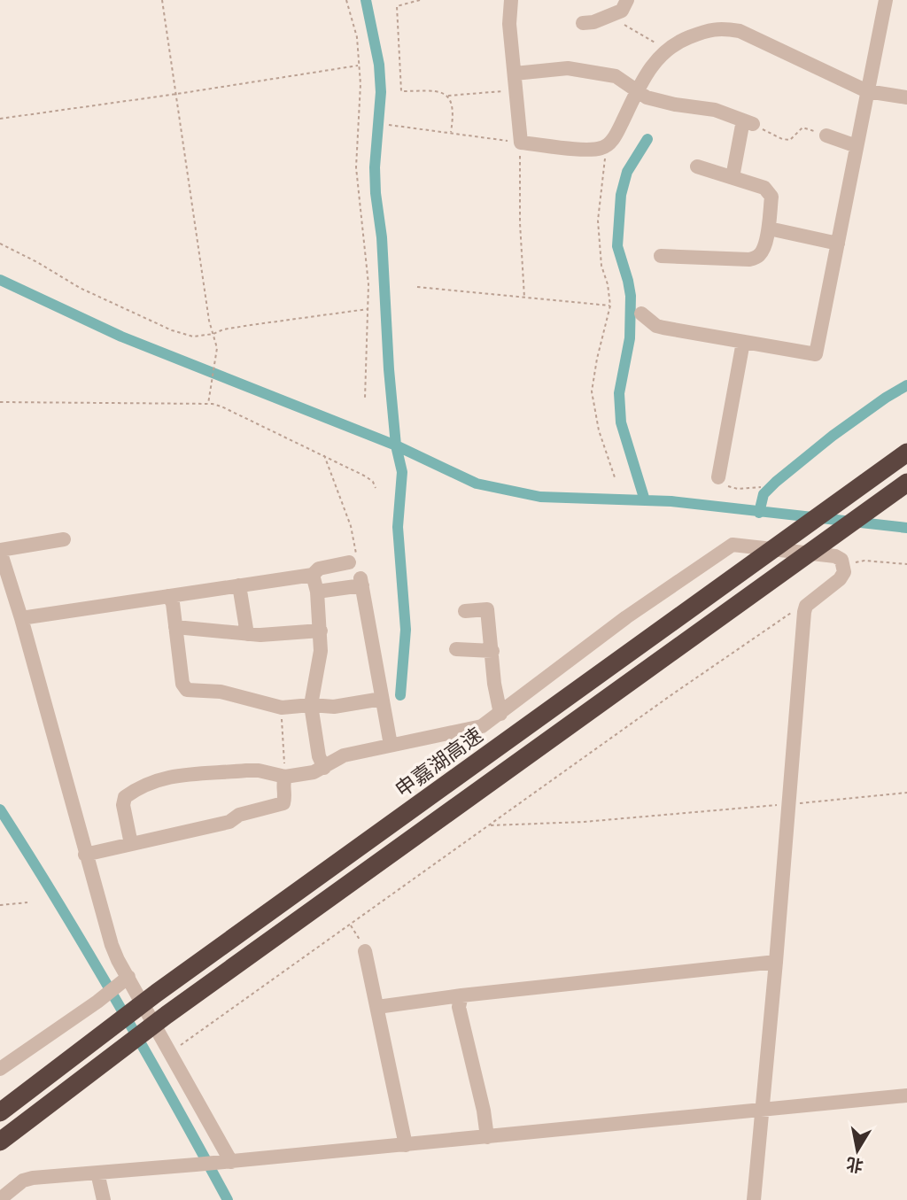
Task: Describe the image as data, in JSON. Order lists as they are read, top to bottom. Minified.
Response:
{"streets":{"highway":["申嘉湖高速"]},"north":"bottom"}
